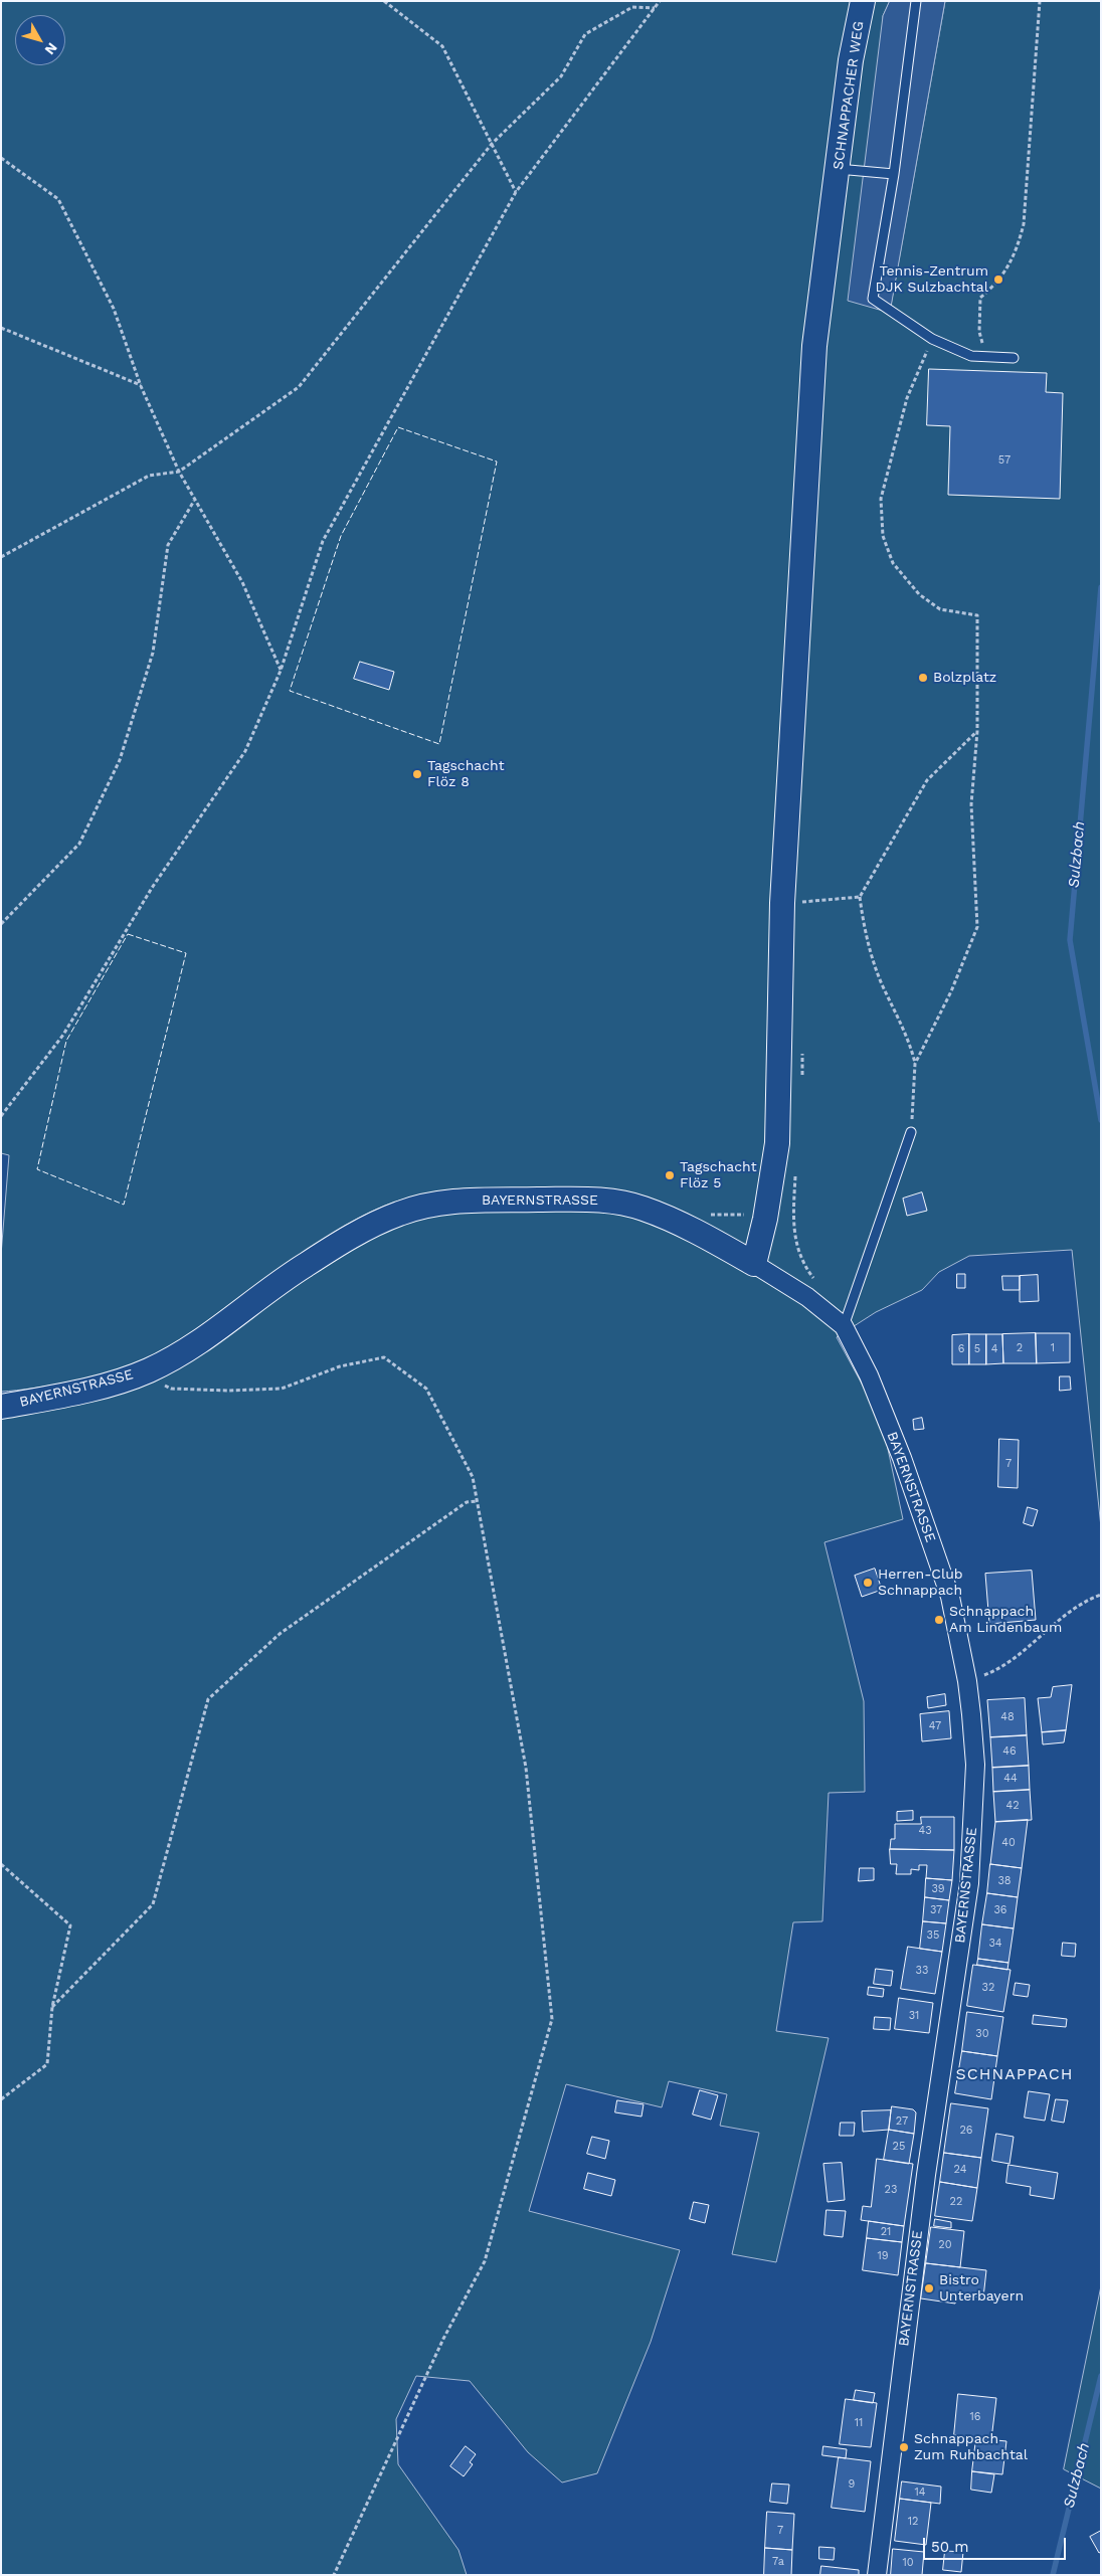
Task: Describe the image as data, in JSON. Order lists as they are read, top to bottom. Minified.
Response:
{"streets":{"street":["SCHNAPPACHER WEG","BAYERNSTRASSE"]},"crossings":[["SCHNAPPACHER WEG","BAYERNSTRASSE"]],"districts":["SCHNAPPACH"],"water":["Sulzbach"],"places":["Tennis-Zentrum DJK Sulzbachtal","Bolzplatz","Tagschacht Flöz 8","Tagschacht Flöz 5","Herren-Club Schnappach","Schnappach Am Lindenbaum","Bistro Unterbayern","Schnappach Zum Ruhbachtal"],"house_numbers":["57","2","1","6","5","4","7","48","47","46","44","42","43","40","38","39","37","36","35","34","33","32","31","30","27","26","25","24","23","22","21","20","19","16","11","9","14","12","7","7a","10"],"scale_bar":"50 m","north":"bottom right"}
